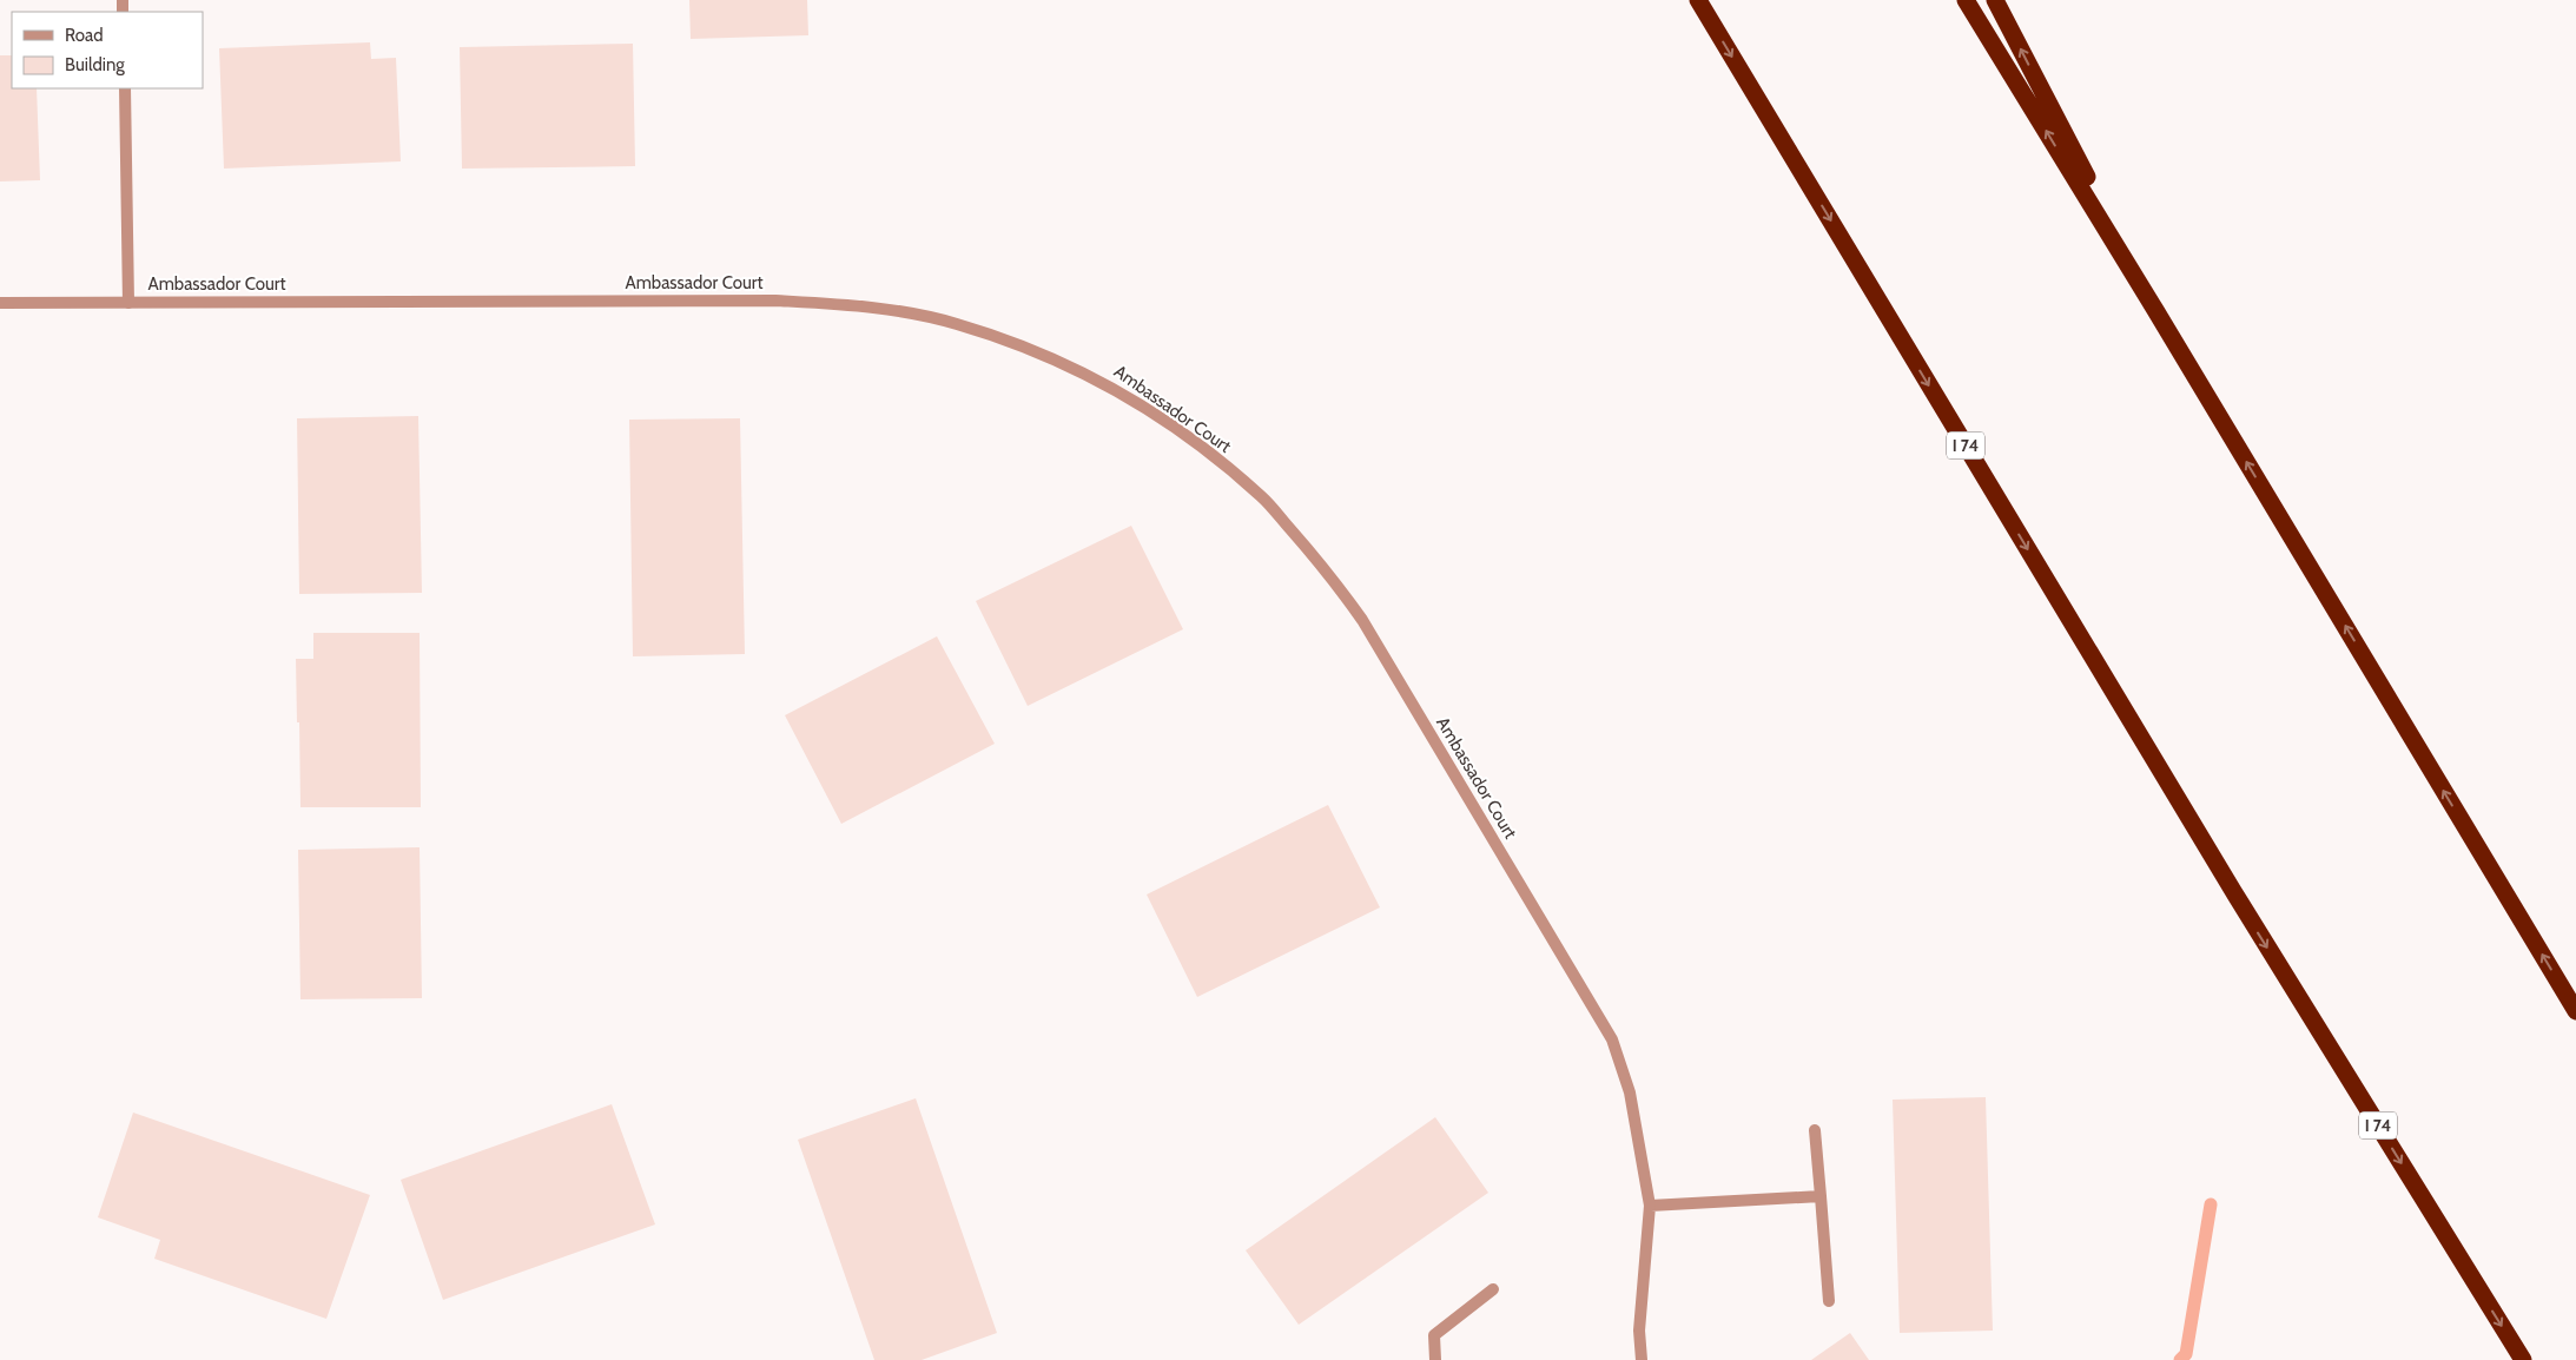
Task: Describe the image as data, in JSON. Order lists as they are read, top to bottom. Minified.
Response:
{"streets":{"highway":["I 74"],"street":["Ambassador Court"]},"legend":["Road","Building"]}
